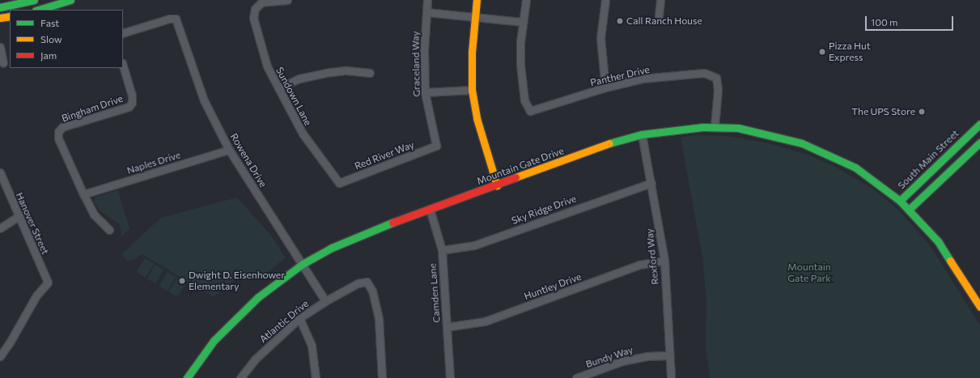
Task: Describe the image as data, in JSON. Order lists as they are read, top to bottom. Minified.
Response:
{"streets":{"main road":["South Main Street","Mountain Gate Drive"],"street":["Graceland Way","Panther Drive","Sundown Lane","Bingham Drive","Red River Way","Rowena Drive","Naples Drive","Sky Ridge Drive","Hanover Street","Rexford Way","Huntley Drive","Camden Lane","Atlantic Drive","Bundy Way"]},"crossings":[["Graceland Way","Red River Way"],["Panther Drive","Mountain Gate Drive"],["Sundown Lane","Red River Way"],["Bingham Drive","Naples Drive"],["South Main Street","Mountain Gate Drive"],["Rowena Drive","Naples Drive"],["Rowena Drive","Mountain Gate Drive"],["Rowena Drive","Atlantic Drive"],["Mountain Gate Drive","Rexford Way"],["Mountain Gate Drive","Camden Lane"],["Sky Ridge Drive","Rexford Way"],["Sky Ridge Drive","Camden Lane"],["Rexford Way","Huntley Drive"],["Rexford Way","Bundy Way"],["Huntley Drive","Camden Lane"]],"parks":["Mountain Gate Park"],"places":["Call Ranch House","Pizza Hut Express","The UPS Store","Dwight D. Eisenhower Elementary"],"legend":["Fast","Slow","Jam"],"scale_bar":"100 m"}
